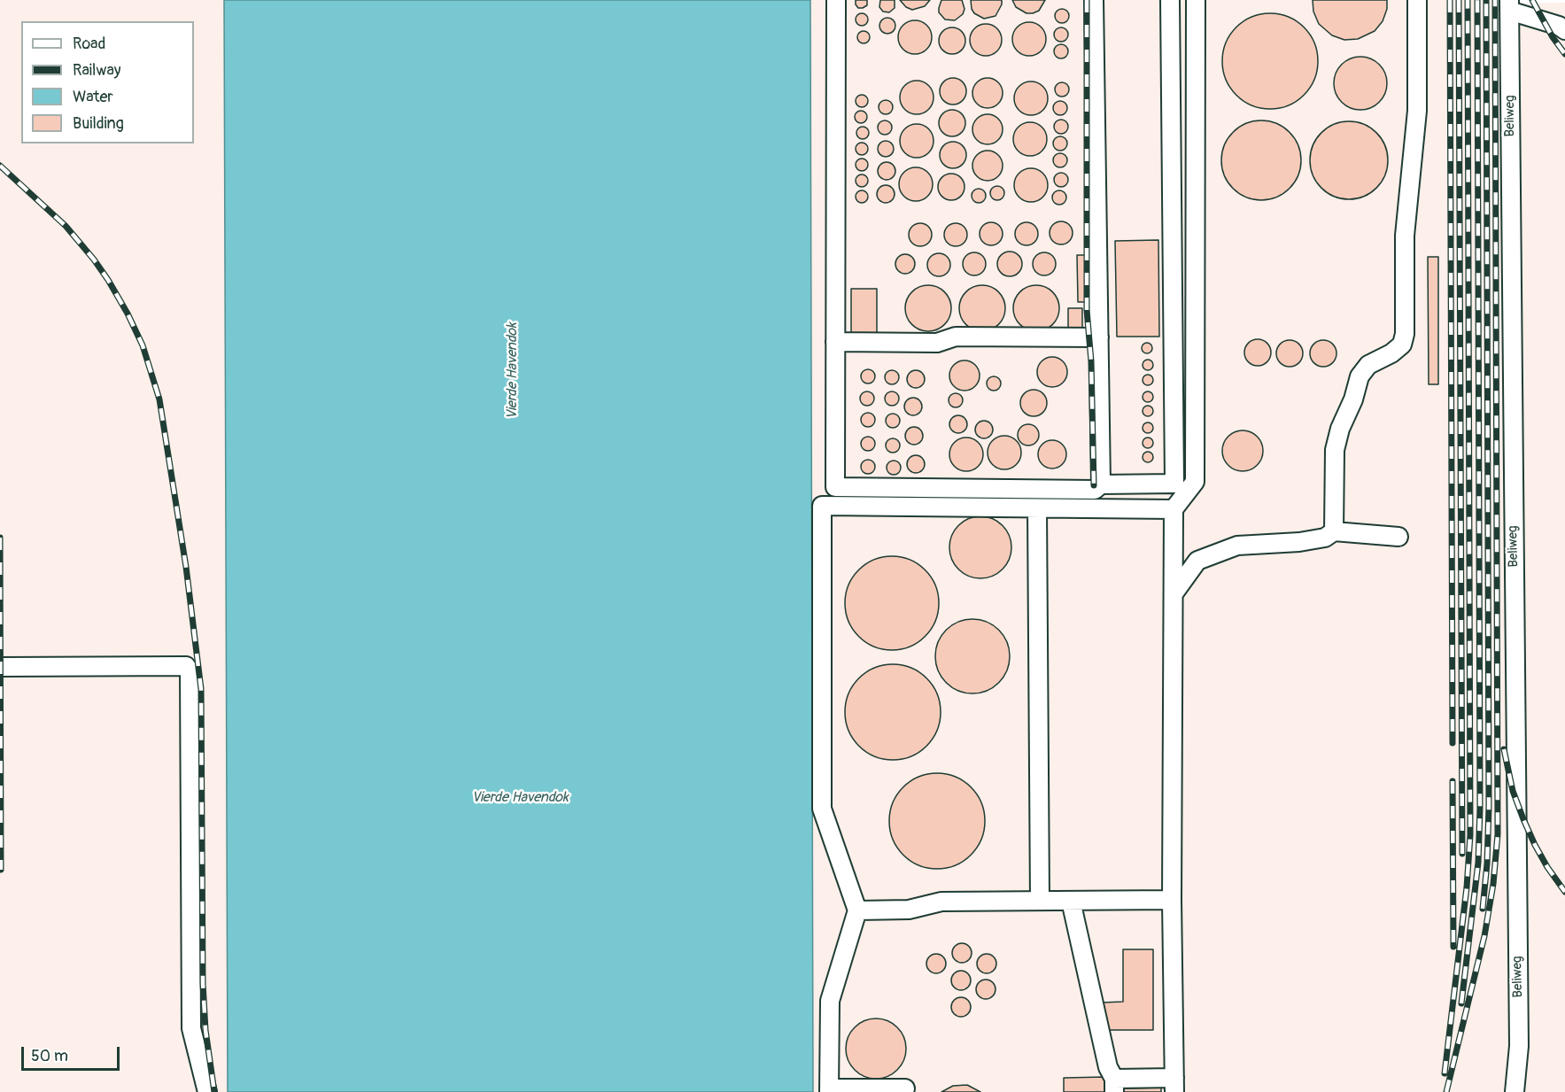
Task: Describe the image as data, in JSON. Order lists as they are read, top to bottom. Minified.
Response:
{"streets":{"street":["Beliweg"]},"water":["Vierde Havendok"],"legend":["Road","Railway","Water","Building"],"scale_bar":"50 m"}
